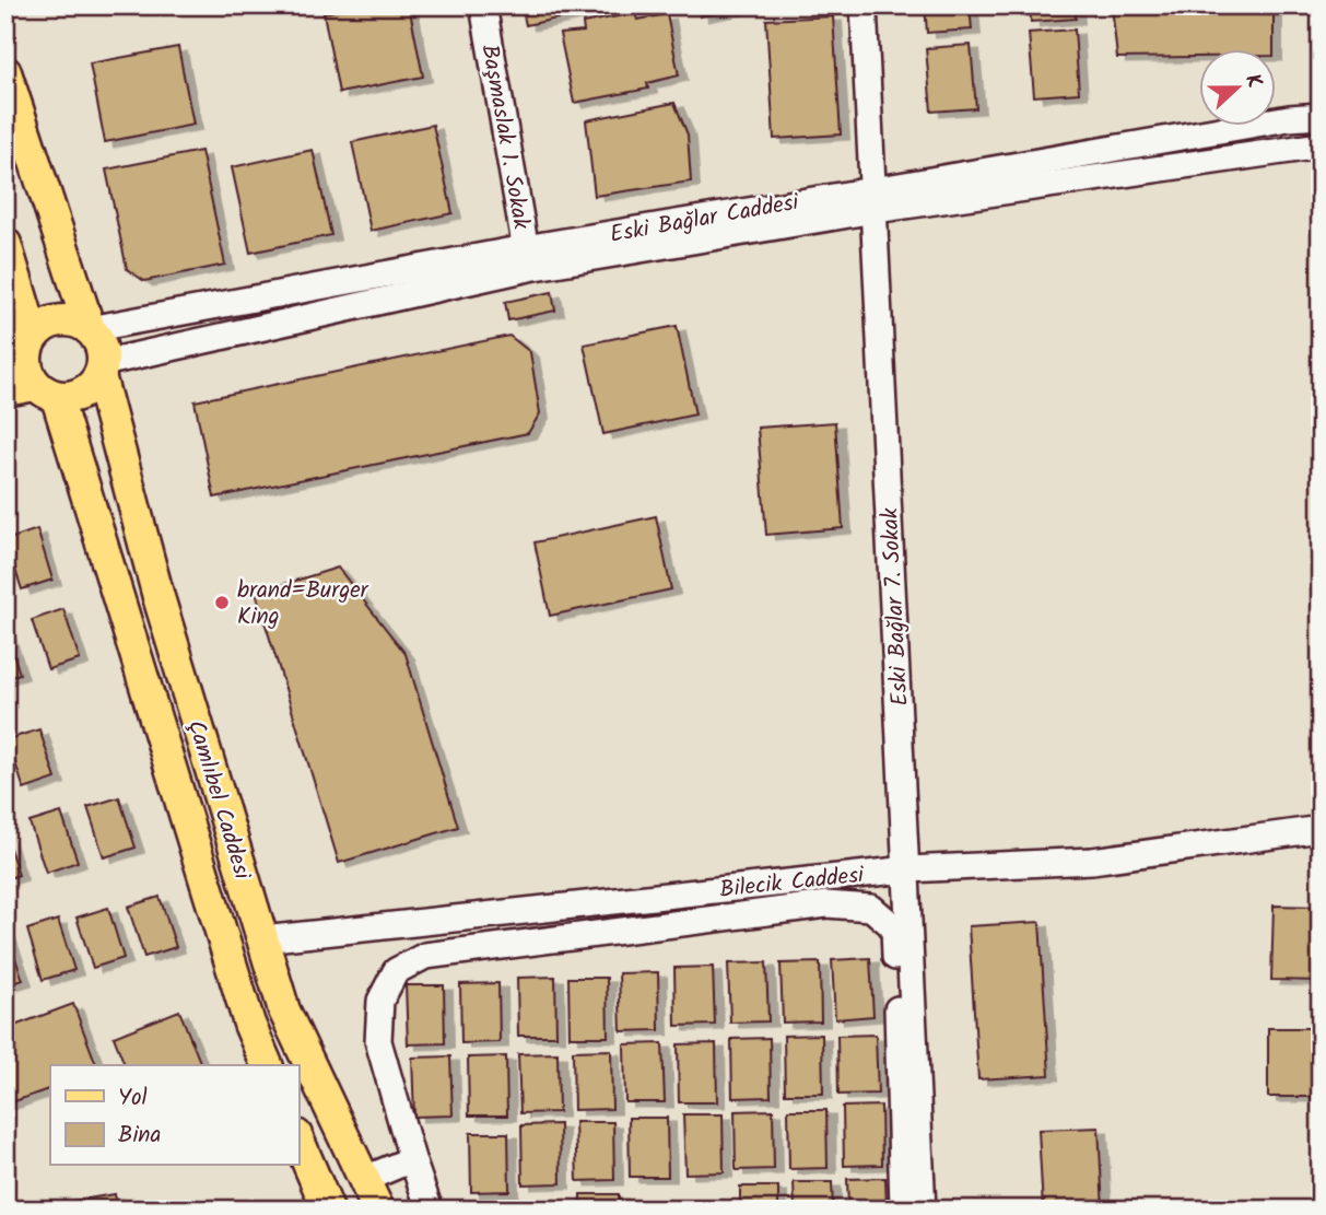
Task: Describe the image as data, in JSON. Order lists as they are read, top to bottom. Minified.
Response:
{"streets":{"main road":["Çamlıbel Caddesi"],"street":["Başmaslak 1. Sokak","Eski Bağlar Caddesi","Eski Bağlar 7. Sokak","Bilecik Caddesi"]},"crossings":[["Başmaslak 1. Sokak","Eski Bağlar Caddesi"],["Eski Bağlar Caddesi","Eski Bağlar 7. Sokak"],["Eski Bağlar Caddesi","Çamlıbel Caddesi"],["Eski Bağlar 7. Sokak","Bilecik Caddesi"],["Çamlıbel Caddesi","Bilecik Caddesi"]],"places":["brand=Burger King"],"legend":["Yol","Bina"],"north":"right"}
